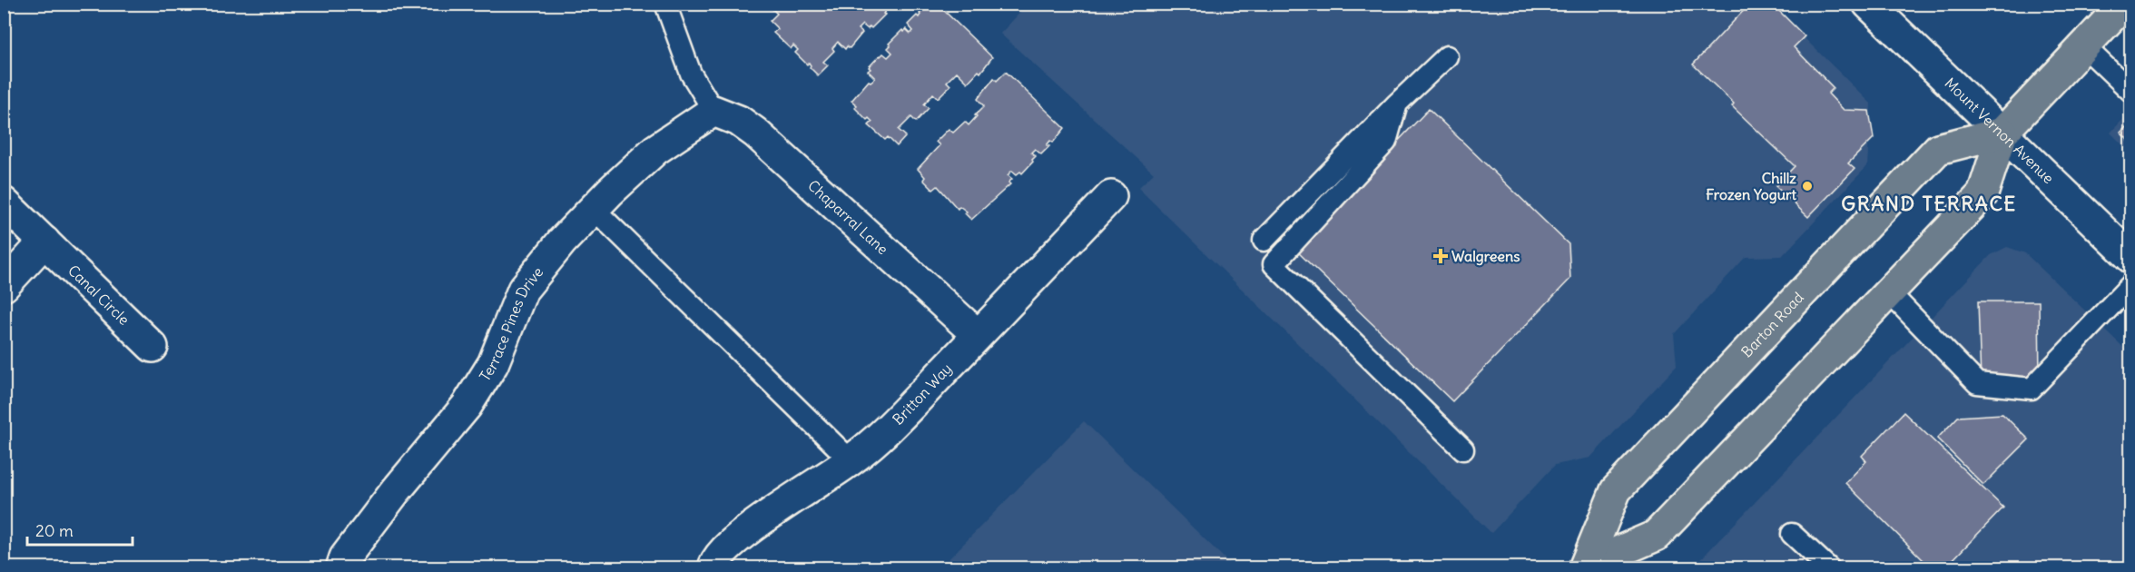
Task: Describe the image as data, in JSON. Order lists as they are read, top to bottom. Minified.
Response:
{"streets":{"main road":["Barton Road"],"street":["Mount Vernon Avenue","Chaparral Lane","Canal Circle","Terrace Pines Drive","Britton Way"]},"crossings":[["Mount Vernon Avenue","Barton Road"],["Chaparral Lane","Terrace Pines Drive"],["Chaparral Lane","Britton Way"]],"districts":["GRAND TERRACE"],"places":{"other":["Chillz Frozen Yogurt"],"health":["Walgreens"]},"scale_bar":"20 m"}
